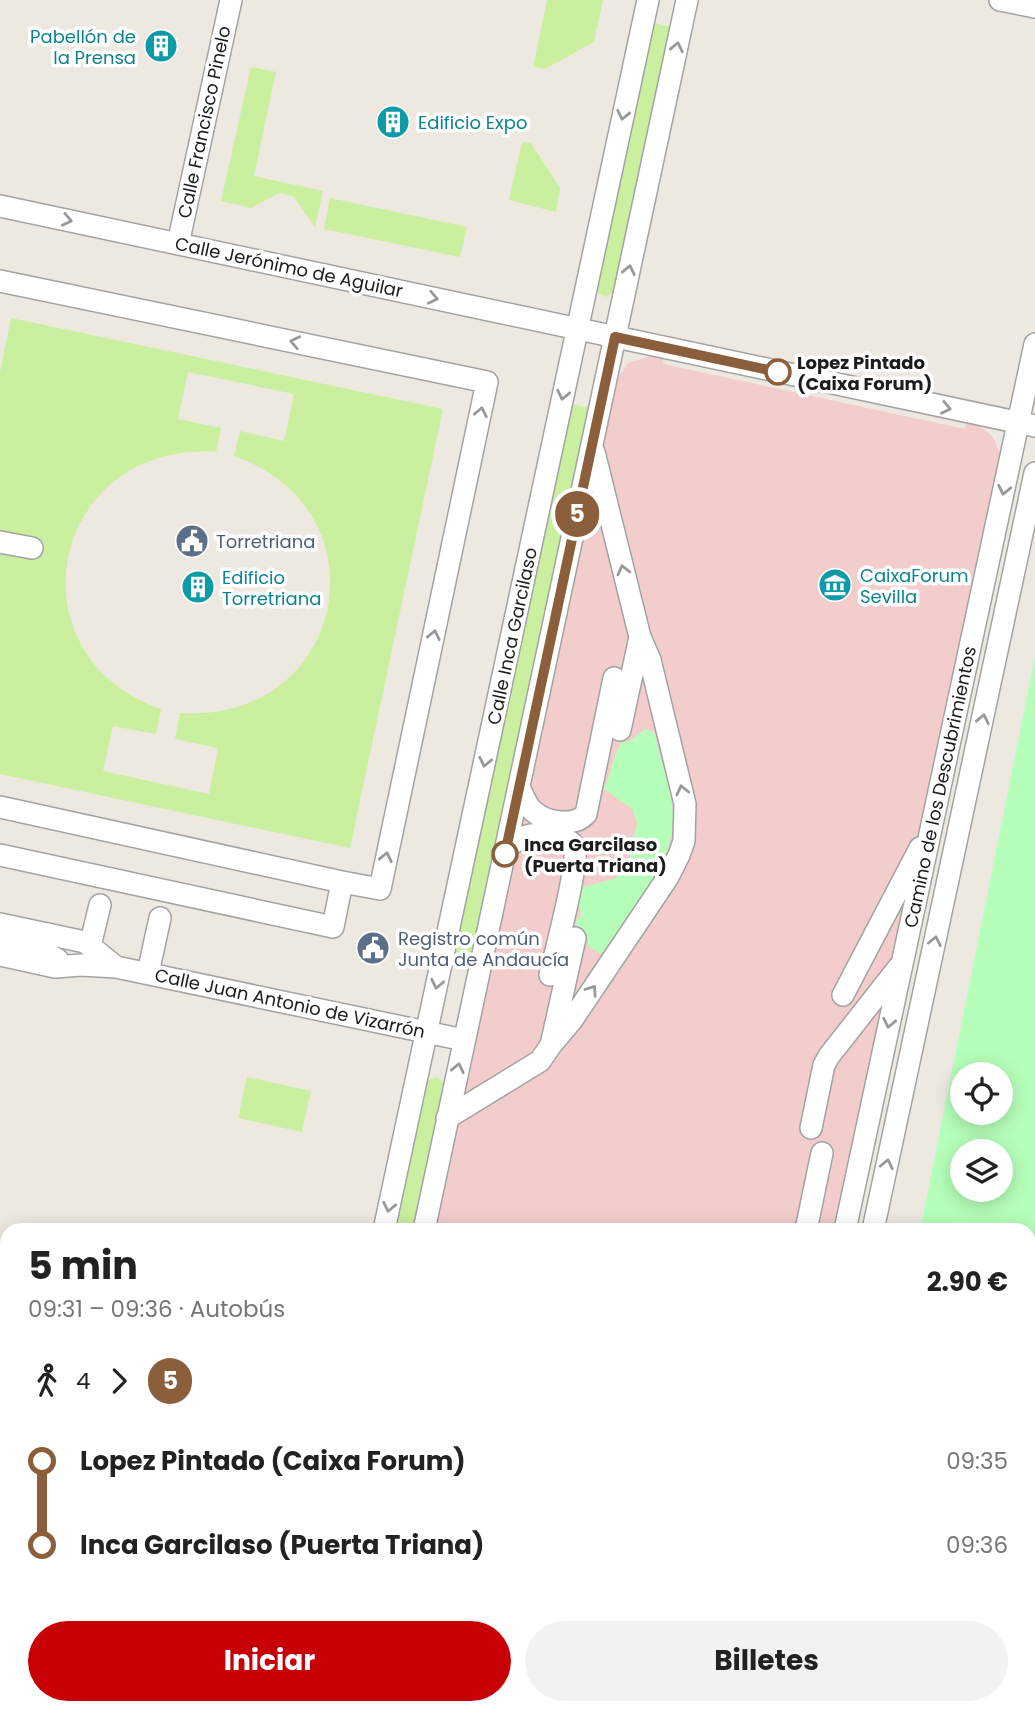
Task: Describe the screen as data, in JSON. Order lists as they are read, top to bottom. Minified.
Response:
{"streets":{"street":["Calle Francisco Pinelo","Calle Jerónimo de Aguilar","Calle Inca Garcilaso","Camino de los Descubrimientos","Calle Juan Antonio de Vizarrón"]},"crossings":[["Calle Francisco Pinelo","Calle Jerónimo de Aguilar"],["Calle Jerónimo de Aguilar","Calle Inca Garcilaso"],["Calle Jerónimo de Aguilar","Camino de los Descubrimientos"],["Calle Inca Garcilaso","Calle Juan Antonio de Vizarrón"]],"one_way":["Calle Jerónimo de Aguilar"],"places":{"building":["Pabellón de la Prensa","Edificio Expo","Edificio Torretriana"],"other":["Lopez Pintado (Caixa Forum)","Inca Garcilaso (Puerta Triana)"],"public building":["Torretriana","Registro común Junta de Andaucía"],"museum":["CaixaForum Sevilla"]},"lines":["bus line 5"],"page":{"on_map":"5","heading":["5 min","09:31 – 09:36 · Autobús","2.90 €"],"legs":["4","5"],"list":[{"name":"Lopez Pintado (Caixa Forum)","value":"09:35"},{"name":"Inca Garcilaso (Puerta Triana)","value":"09:36"}],"buttons":["Iniciar","Billetes"]}}
